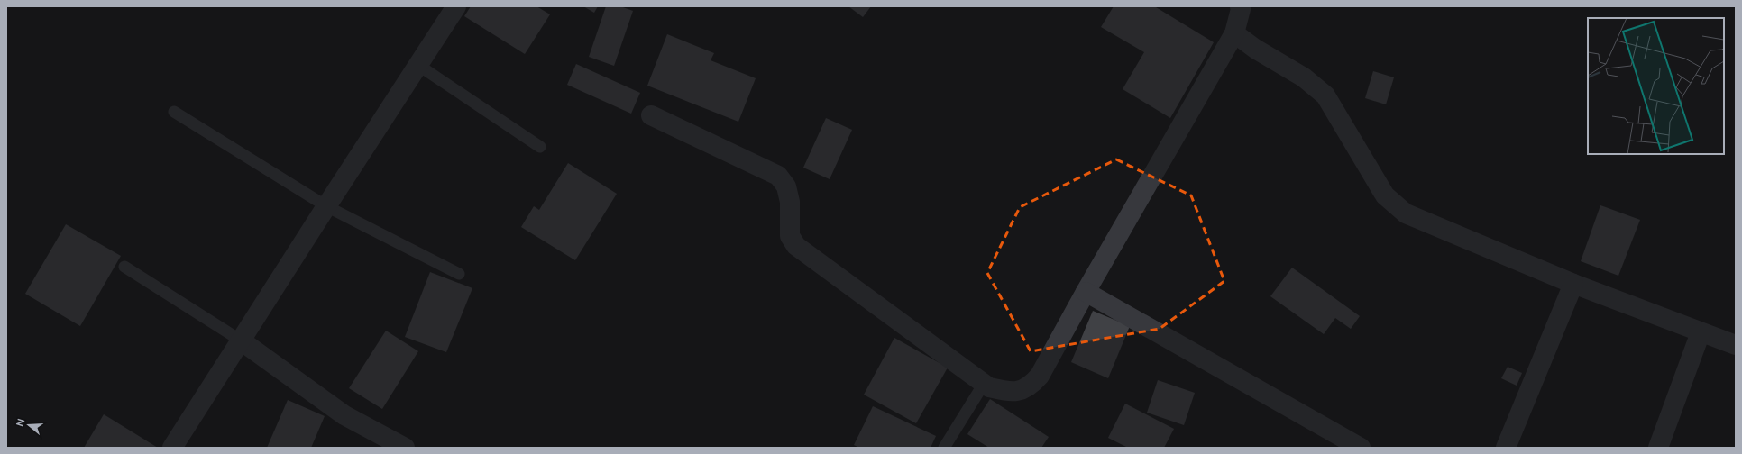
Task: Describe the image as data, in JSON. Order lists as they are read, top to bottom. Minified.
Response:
{"north":"left"}
